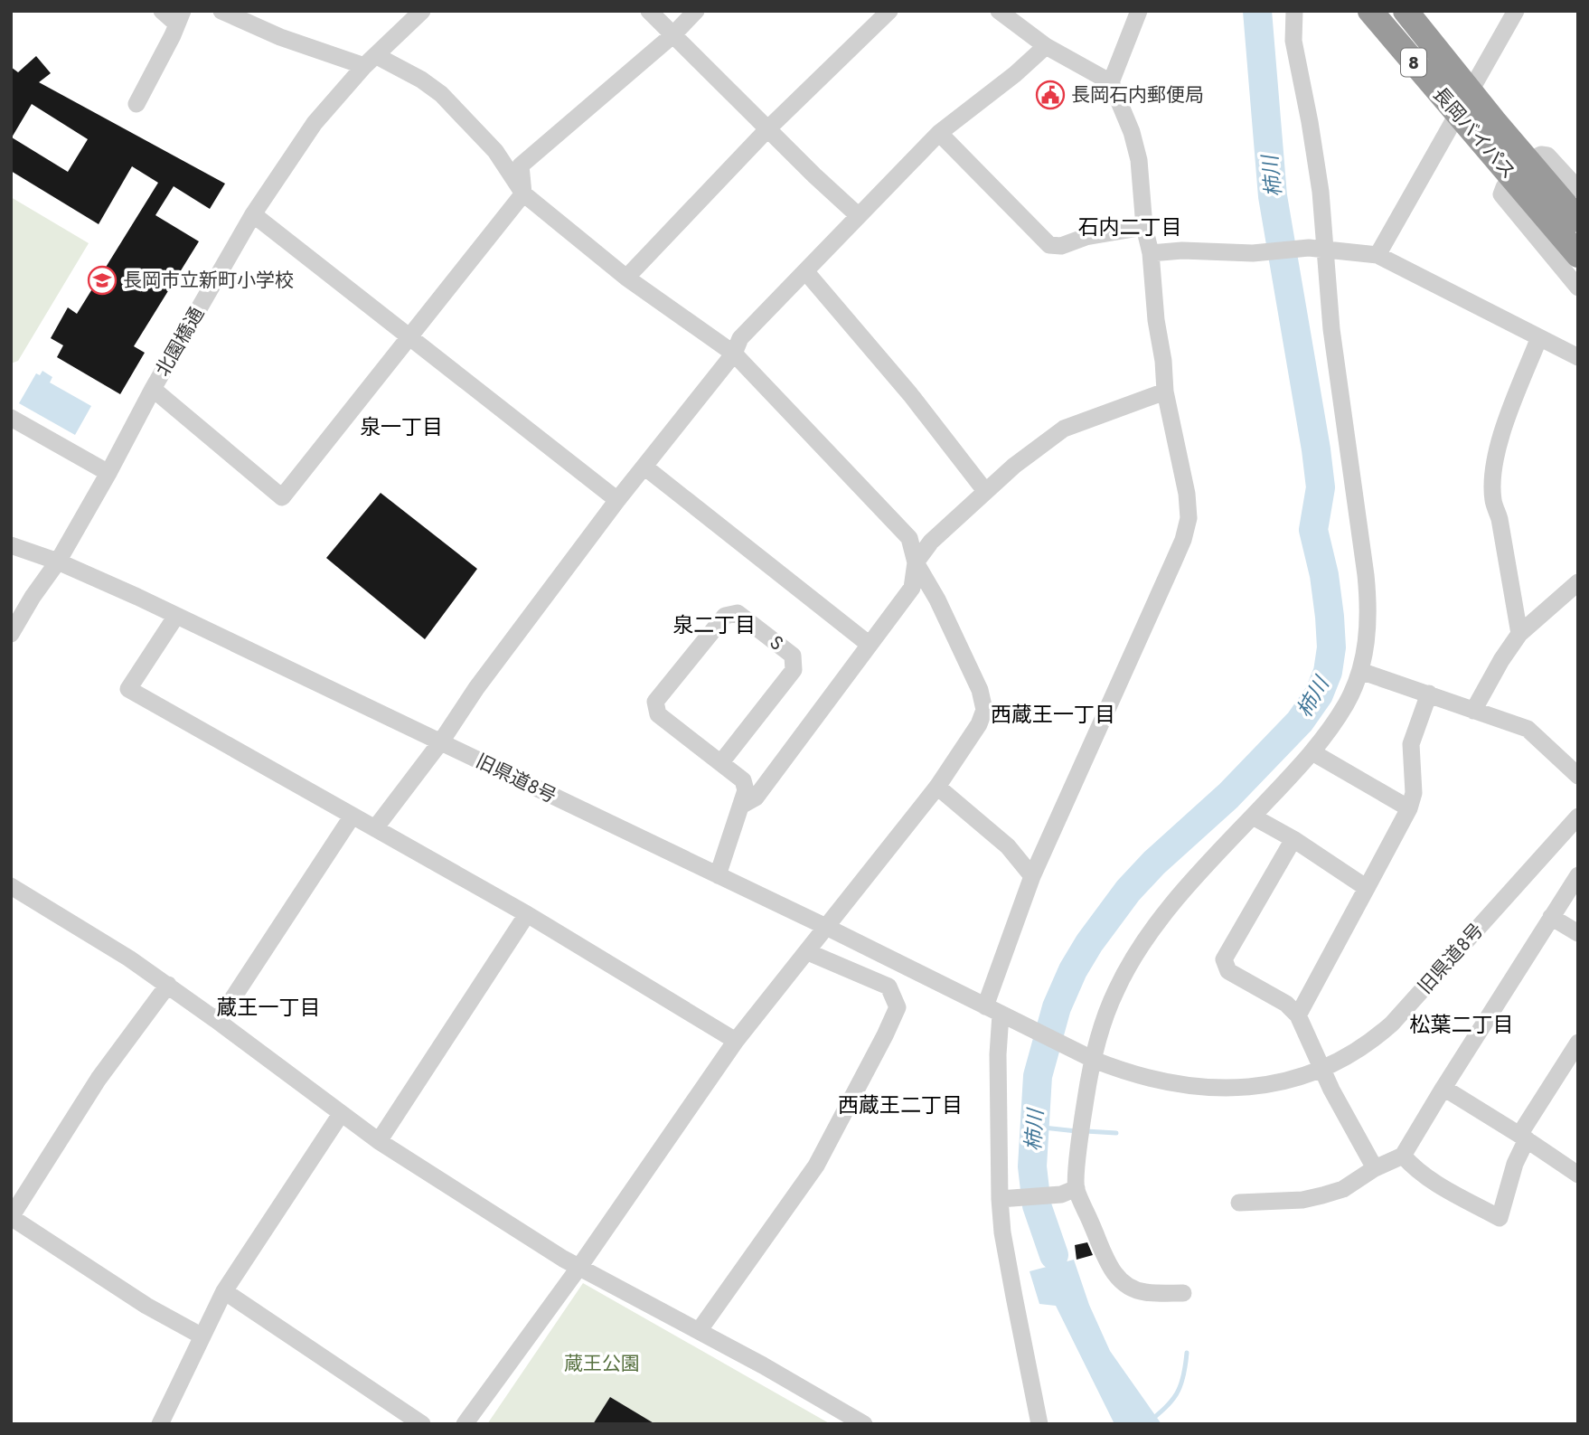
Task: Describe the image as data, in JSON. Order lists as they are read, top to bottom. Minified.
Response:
{"streets":{"highway":["8","長岡バイパス"],"street":["北園橋通","S","旧県道8号"]},"crossings":[["北園橋通","旧県道8号"],["S","旧県道8号"]],"districts":["石内二丁目","泉一丁目","泉二丁目","西蔵王一丁目","蔵王一丁目","松葉二丁目","西蔵王二丁目"],"water":["柿川"],"parks":["蔵王公園"],"places":{"public building":["長岡石内郵便局"],"school or university":["長岡市立新町小学校"]}}
